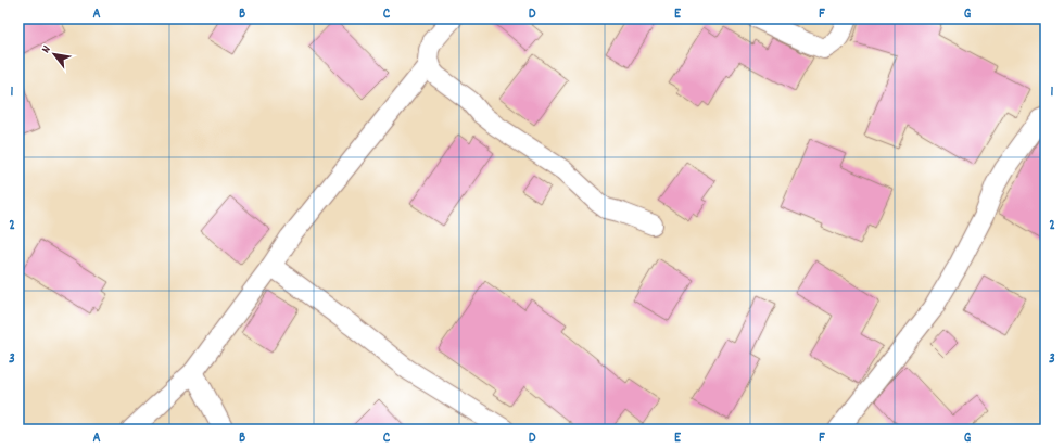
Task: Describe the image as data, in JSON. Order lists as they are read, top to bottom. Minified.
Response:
{"north":"top left","grid":{"columns":["A","B","C","D","E","F","G"],"rows":["1","2","3"]}}
